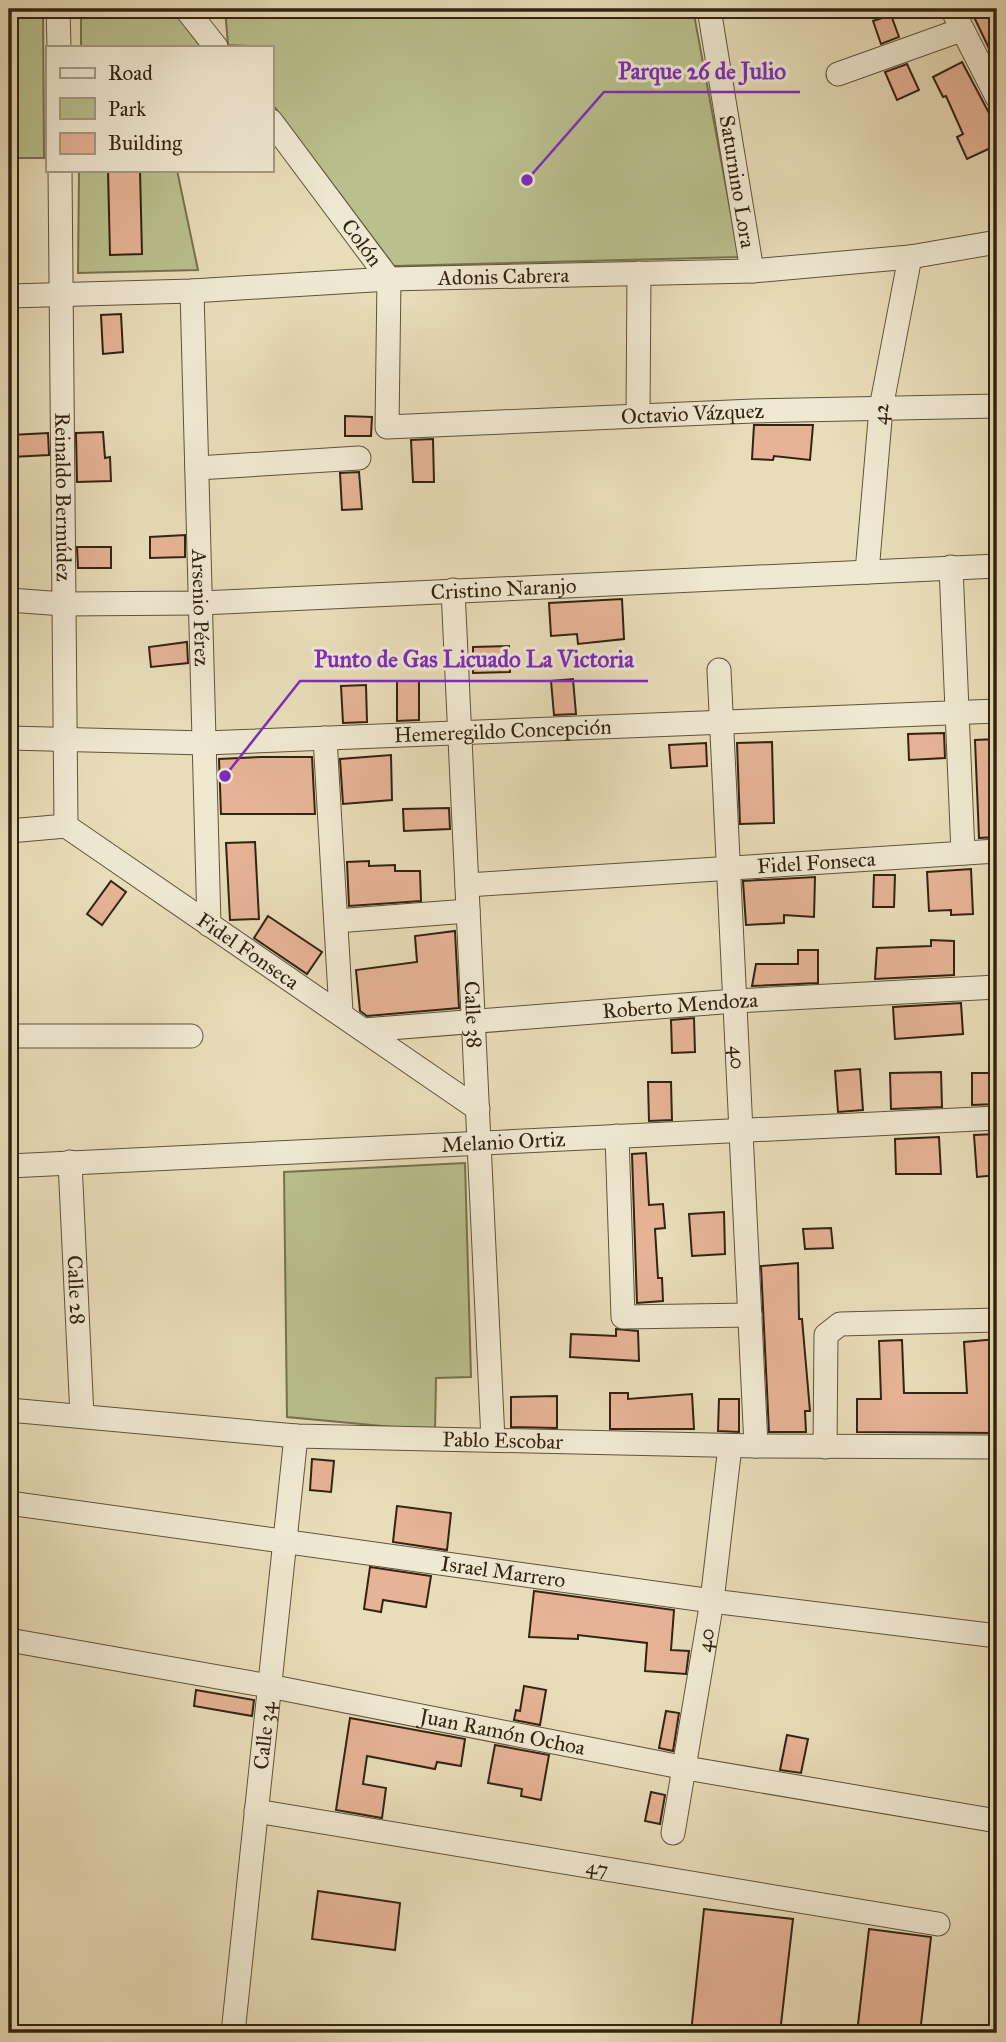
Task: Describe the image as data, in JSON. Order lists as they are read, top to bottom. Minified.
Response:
{"streets":{"street":["Saturnino Lora","Colón","Adonis Cabrera","42","Octavio Vázquez","Reinaldo Bermúdez","Cristino Naranjo","Arsenio Pérez","Hemeregildo Concepción","Fidel Fonseca","Roberto Mendoza","Calle 38","40","Melanio Ortiz","Calle 28","Pablo Escobar","Israel Marrero","Juan Ramón Ochoa","Calle 34","47"]},"crossings":[["Saturnino Lora","Adonis Cabrera"],["Colón","Adonis Cabrera"],["Colón","Octavio Vázquez"],["Adonis Cabrera","42"],["Adonis Cabrera","Reinaldo Bermúdez"],["Adonis Cabrera","Arsenio Pérez"],["42","Octavio Vázquez"],["42","Cristino Naranjo"],["Reinaldo Bermúdez","Cristino Naranjo"],["Reinaldo Bermúdez","Hemeregildo Concepción"],["Reinaldo Bermúdez","Fidel Fonseca"],["Cristino Naranjo","Arsenio Pérez"],["Cristino Naranjo","Calle 38"],["Arsenio Pérez","Hemeregildo Concepción"],["Arsenio Pérez","Fidel Fonseca"],["Hemeregildo Concepción","Calle 38"],["Hemeregildo Concepción","40"],["Fidel Fonseca","Roberto Mendoza"],["Fidel Fonseca","Calle 38"],["Fidel Fonseca","40"],["Roberto Mendoza","Calle 38"],["Roberto Mendoza","40"],["Calle 38","Melanio Ortiz"],["Calle 38","Pablo Escobar"],["40","Melanio Ortiz"],["40","Pablo Escobar"],["40","Israel Marrero"],["40","Juan Ramón Ochoa"],["Melanio Ortiz","Calle 28"],["Calle 28","Pablo Escobar"],["Pablo Escobar","Calle 34"],["Israel Marrero","Calle 34"],["Juan Ramón Ochoa","Calle 34"],["Calle 34","47"]],"places":["Parque 26 de Julio","Punto de Gas Licuado La Victoria"],"legend":["Road","Park","Building"]}
